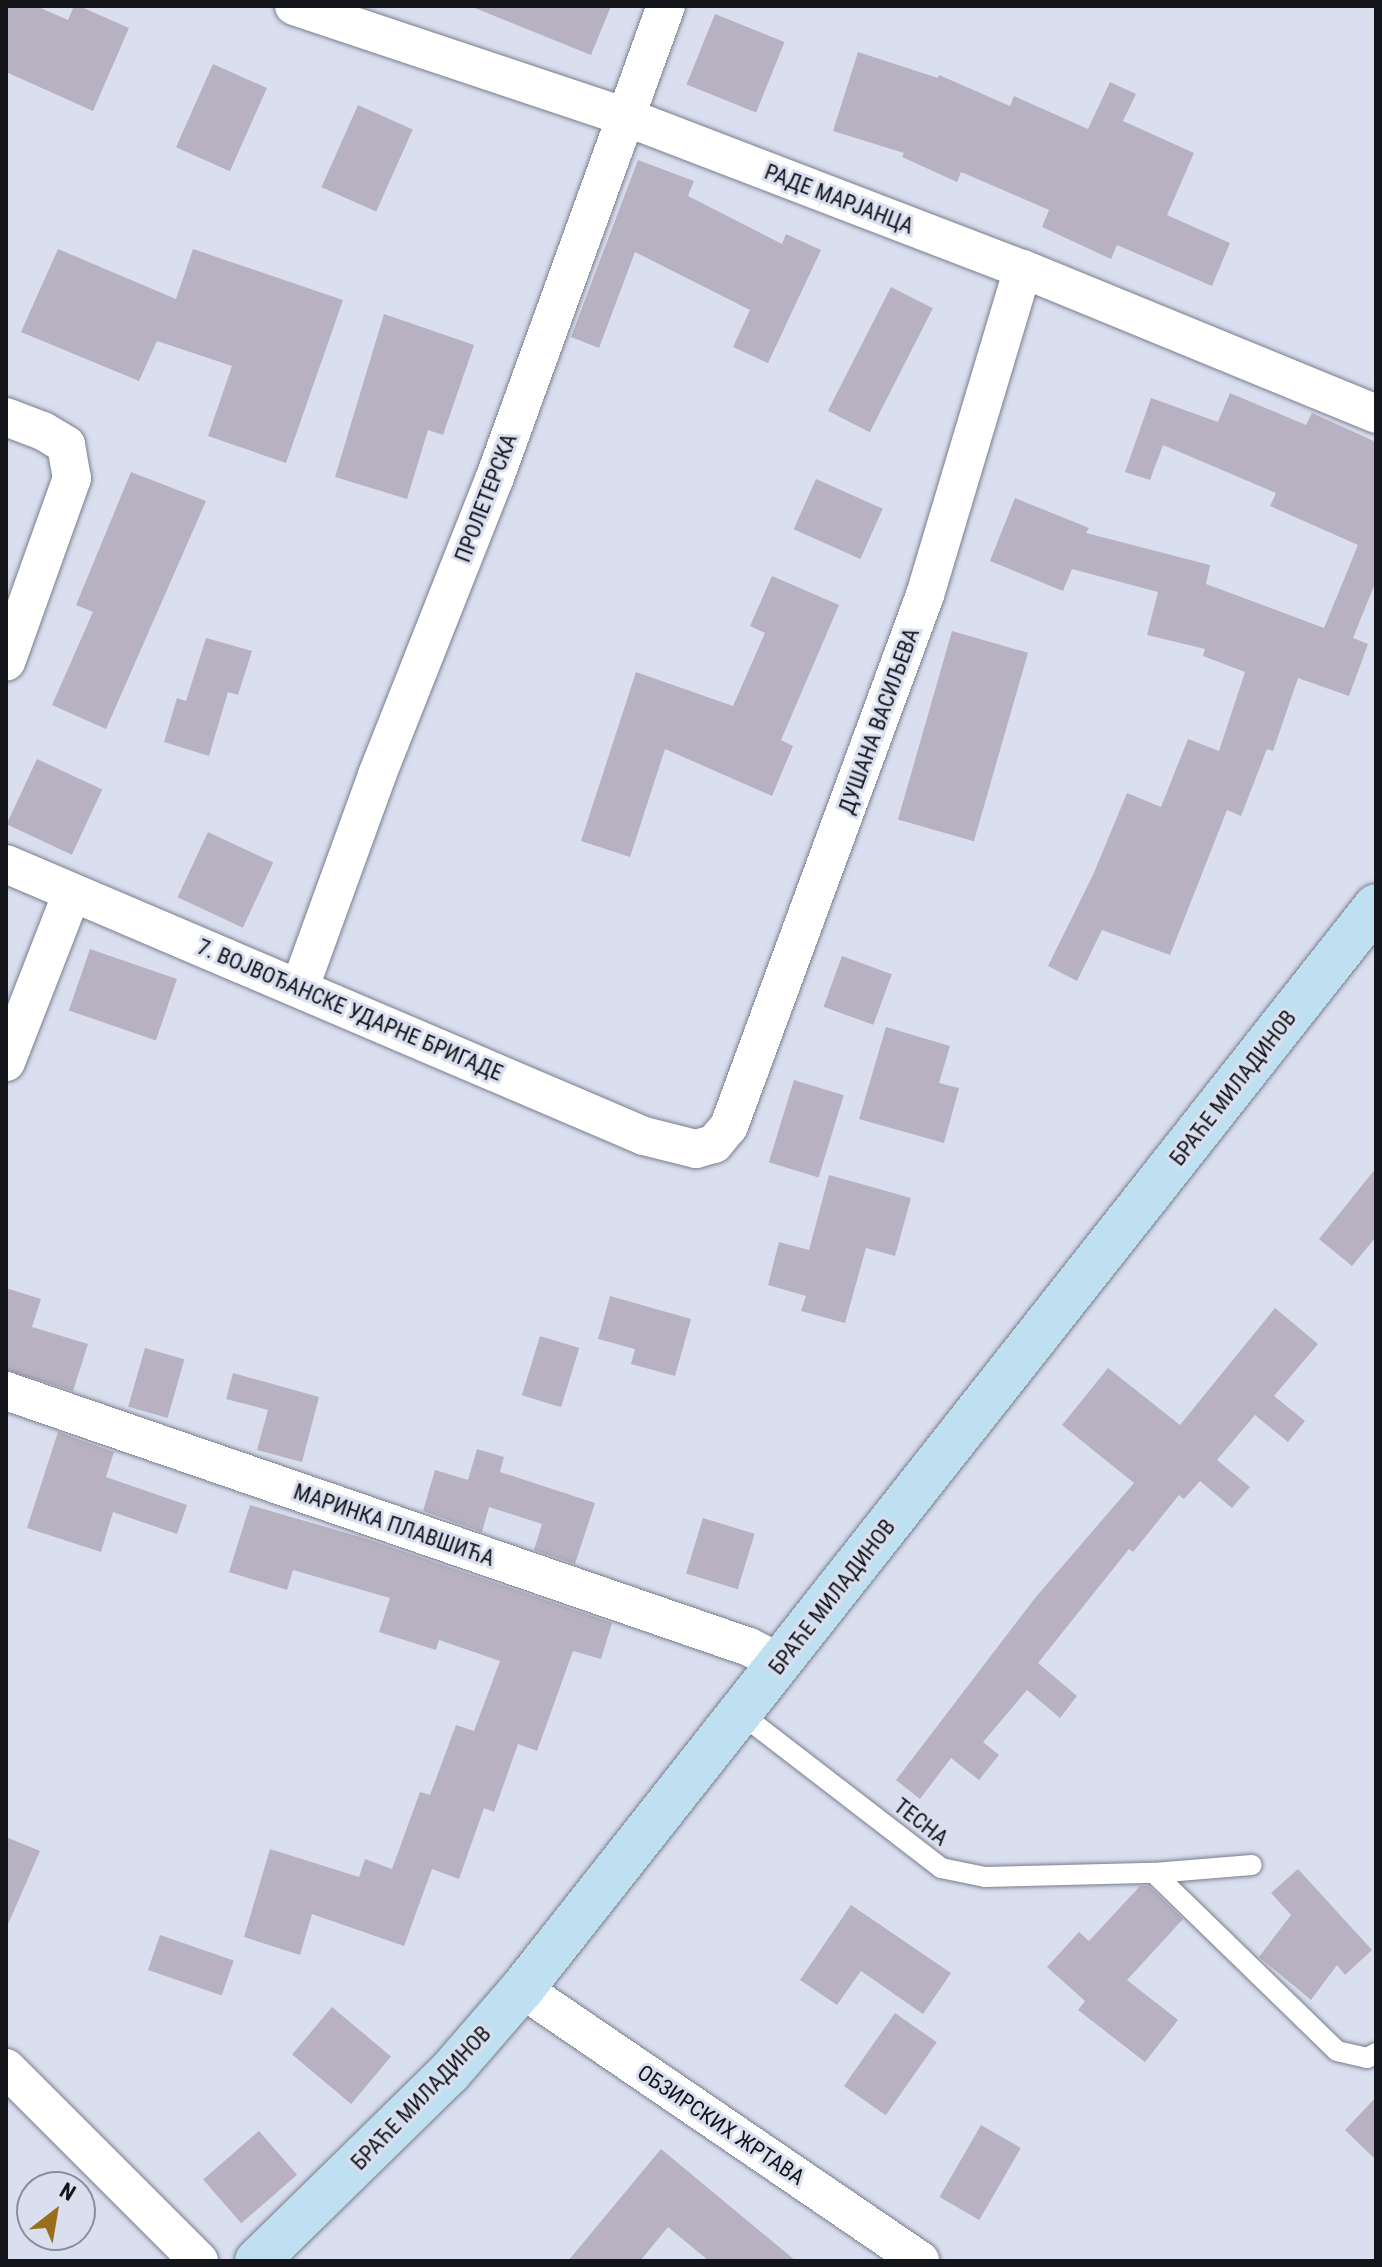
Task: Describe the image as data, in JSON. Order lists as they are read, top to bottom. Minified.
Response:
{"streets":{"main road":["БРАЋЕ МИЛАДИНОВ"],"street":["РАДЕ МАРЈАНЦА","ПРОЛЕТЕРСКА","ДУШАНА ВАСИЉЕВА","7. ВОЈВОЂАНСКЕ УДАРНЕ БРИГАДЕ","МАРИНКА ПЛАВШИЋА","ОБЗИРСКИХ ЖРТАВА"],"lane":["ТЕСНА"]},"crossings":[["РАДЕ МАРЈАНЦА","ПРОЛЕТЕРСКА"],["РАДЕ МАРЈАНЦА","ДУШАНА ВАСИЉЕВА"],["ПРОЛЕТЕРСКА","7. ВОЈВОЂАНСКЕ УДАРНЕ БРИГАДЕ"],["ДУШАНА ВАСИЉЕВА","7. ВОЈВОЂАНСКЕ УДАРНЕ БРИГАДЕ"],["БРАЋЕ МИЛАДИНОВ","МАРИНКА ПЛАВШИЋА"],["БРАЋЕ МИЛАДИНОВ","ТЕСНА"],["БРАЋЕ МИЛАДИНОВ","ОБЗИРСКИХ ЖРТАВА"]],"north":"top right"}
